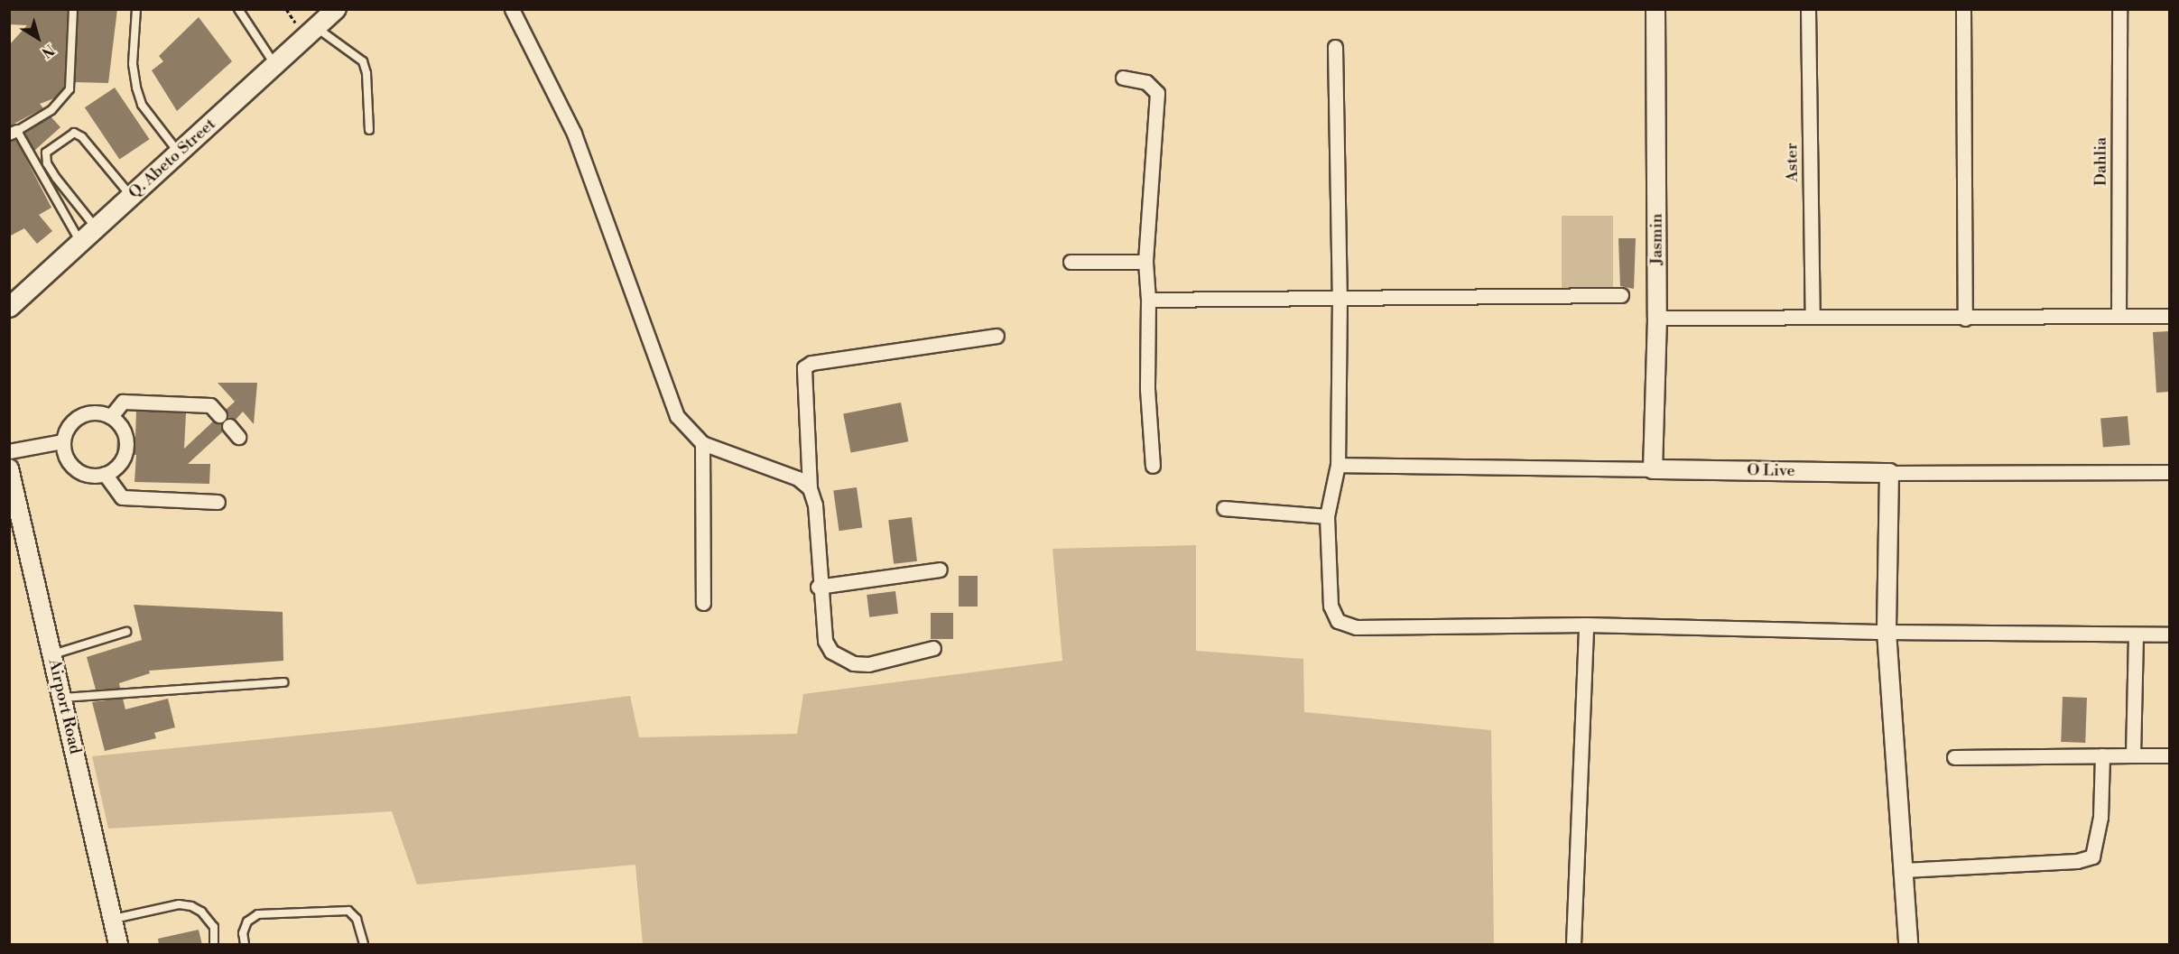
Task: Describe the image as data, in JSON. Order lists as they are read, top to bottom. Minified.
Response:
{"streets":{"main road":["Q. Abeto Street"],"street":["Dahlia","Aster","Jasmin","O Live","Airport Road"]},"crossings":[["Jasmin","O Live"]],"north":"bottom right"}
